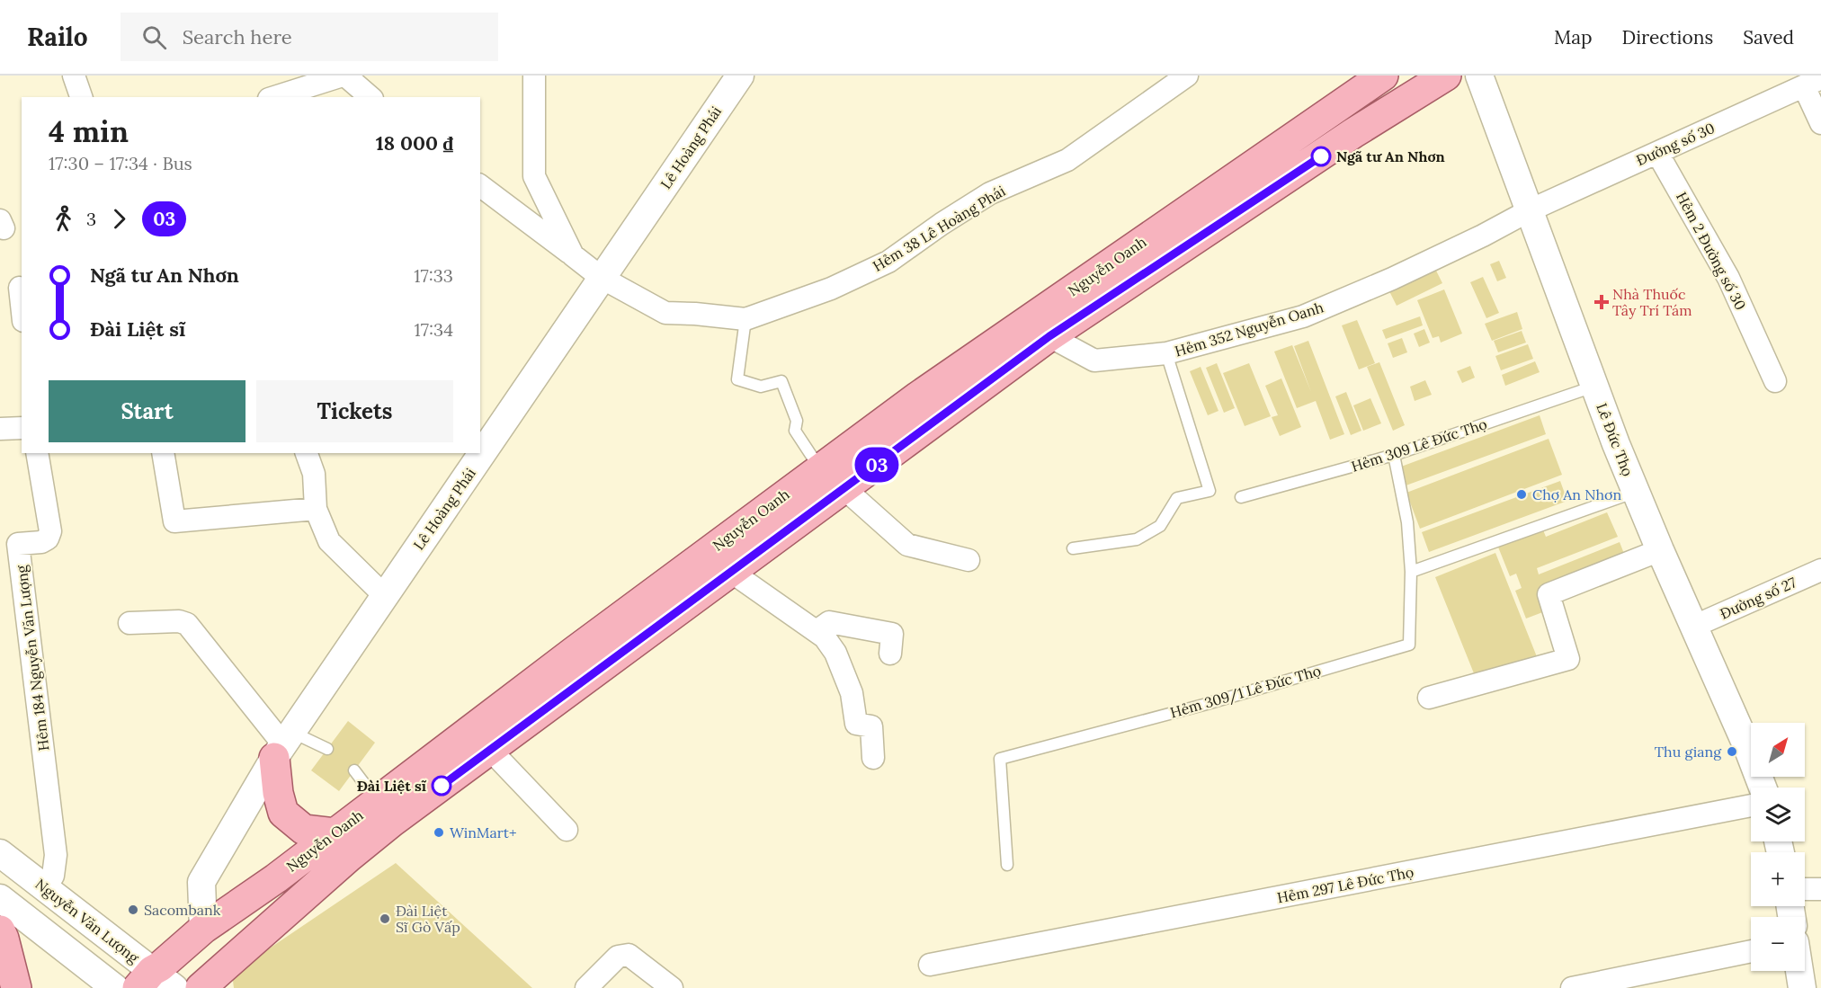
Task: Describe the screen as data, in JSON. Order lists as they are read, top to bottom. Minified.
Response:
{"streets":{"main road":["Nguyễn Oanh"],"street":["Đường số 30","Lê Hoàng Phái","Hẻm 38 Lê Hoàng Phái","Hẻm 2 Đường số 30","Hẻm 352 Nguyễn Oanh","Lê Đức Thọ","Đường số 27","Hẻm 184 Nguyễn Văn Lượng","Hẻm 297 Lê Đức Thọ","Nguyễn Văn Lượng"],"lane":["Hẻm 309 Lê Đức Thọ","Hẻm 309/1 Lê Đức Thọ"]},"crossings":[["Đường số 30","Hẻm 2 Đường số 30"],["Đường số 30","Hẻm 352 Nguyễn Oanh"],["Đường số 30","Lê Đức Thọ"],["Lê Hoàng Phái","Hẻm 38 Lê Hoàng Phái"],["Lê Hoàng Phái","Nguyễn Oanh"],["Nguyễn Oanh","Hẻm 352 Nguyễn Oanh"],["Nguyễn Oanh","Nguyễn Văn Lượng"],["Hẻm 352 Nguyễn Oanh","Lê Đức Thọ"],["Lê Đức Thọ","Hẻm 309 Lê Đức Thọ"],["Lê Đức Thọ","Đường số 27"],["Hẻm 309 Lê Đức Thọ","Hẻm 309/1 Lê Đức Thọ"],["Hẻm 184 Nguyễn Văn Lượng","Nguyễn Văn Lượng"]],"places":{"other":["Ngã tư An Nhơn","Chợ An Nhơn","Thu giang","Đài Liệt sĩ","WinMart+","Sacombank","Đài Liệt Sĩ Gò Vấp"],"health":["Nhà Thuốc Tây Trí Tám"]},"lines":["bus line 03"],"north":"top right","page":{"header":"Railo","search":"Search here","nav":["Map","Directions","Saved"],"on_map":"03","heading":["4 min","17:30 – 17:34 · Bus","18 000 ₫"],"legs":["3","03"],"list":[{"name":"Ngã tư An Nhơn","value":"17:33"},{"name":"Đài Liệt sĩ","value":"17:34"}],"buttons":["Start","Tickets"],"map_buttons":["+","−"]}}
